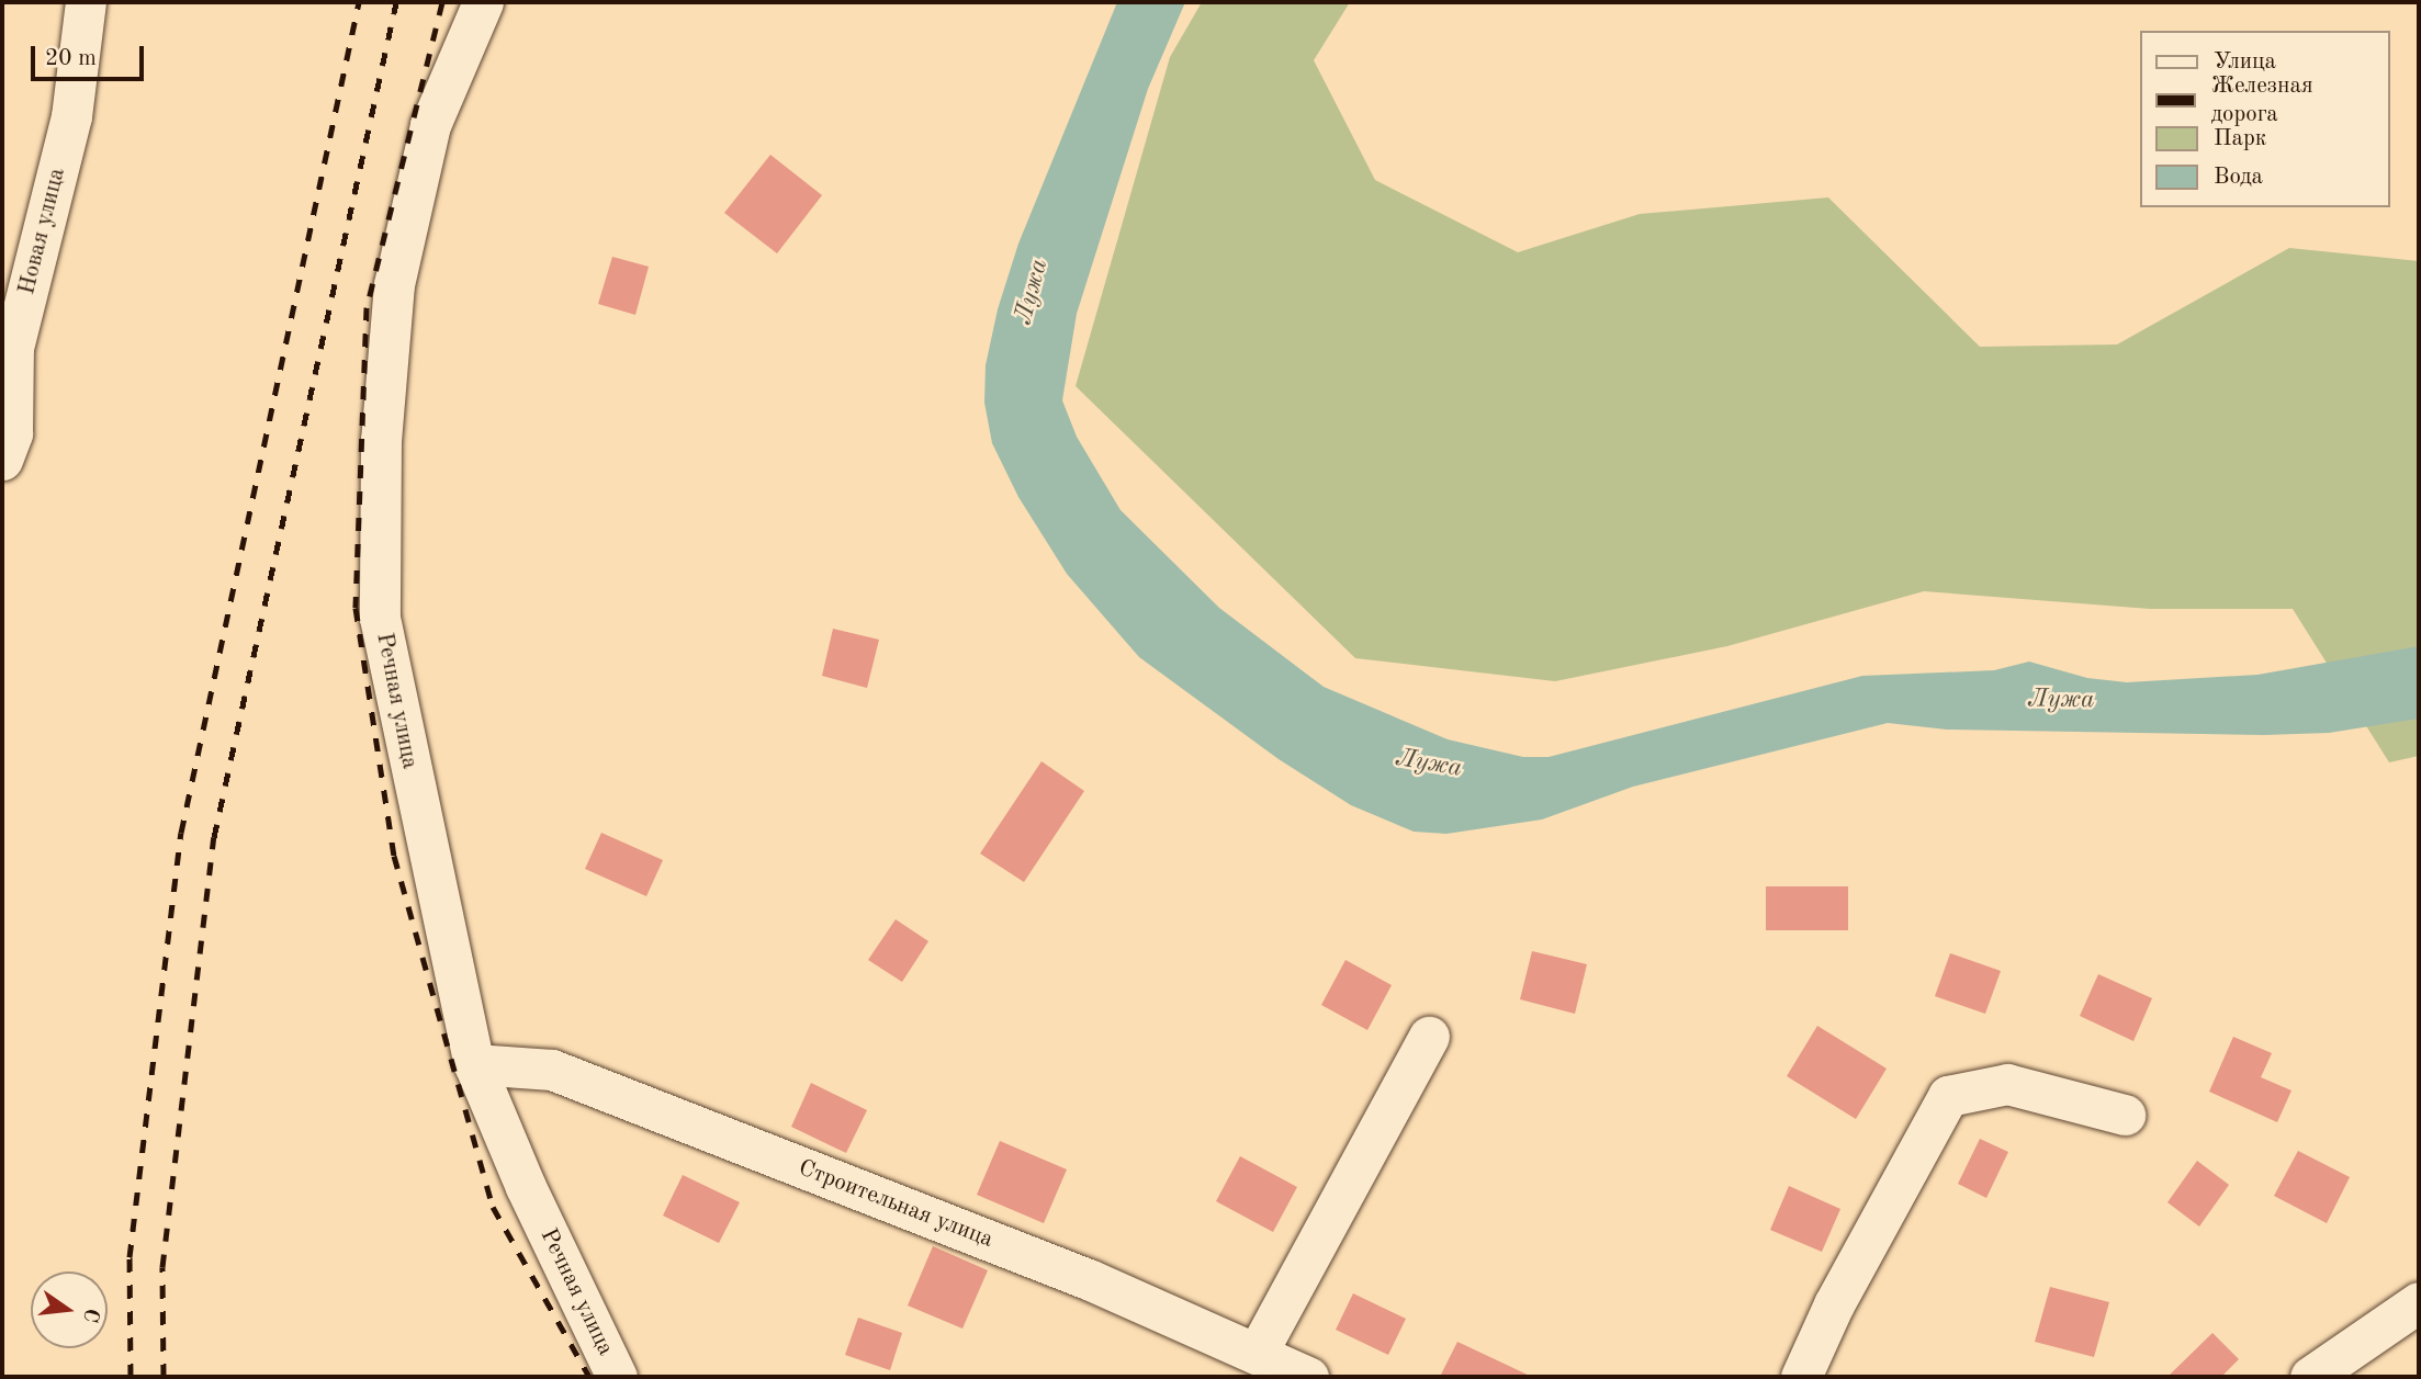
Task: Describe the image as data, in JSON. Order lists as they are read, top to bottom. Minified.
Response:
{"streets":{"street":["Новая улица","Речная улица","Строительная улица"]},"crossings":[["Речная улица","Строительная улица"]],"water":["Лужа"],"legend":["Улица","Железная дорога","Парк","Вода"],"scale_bar":"20 m","north":"right"}
